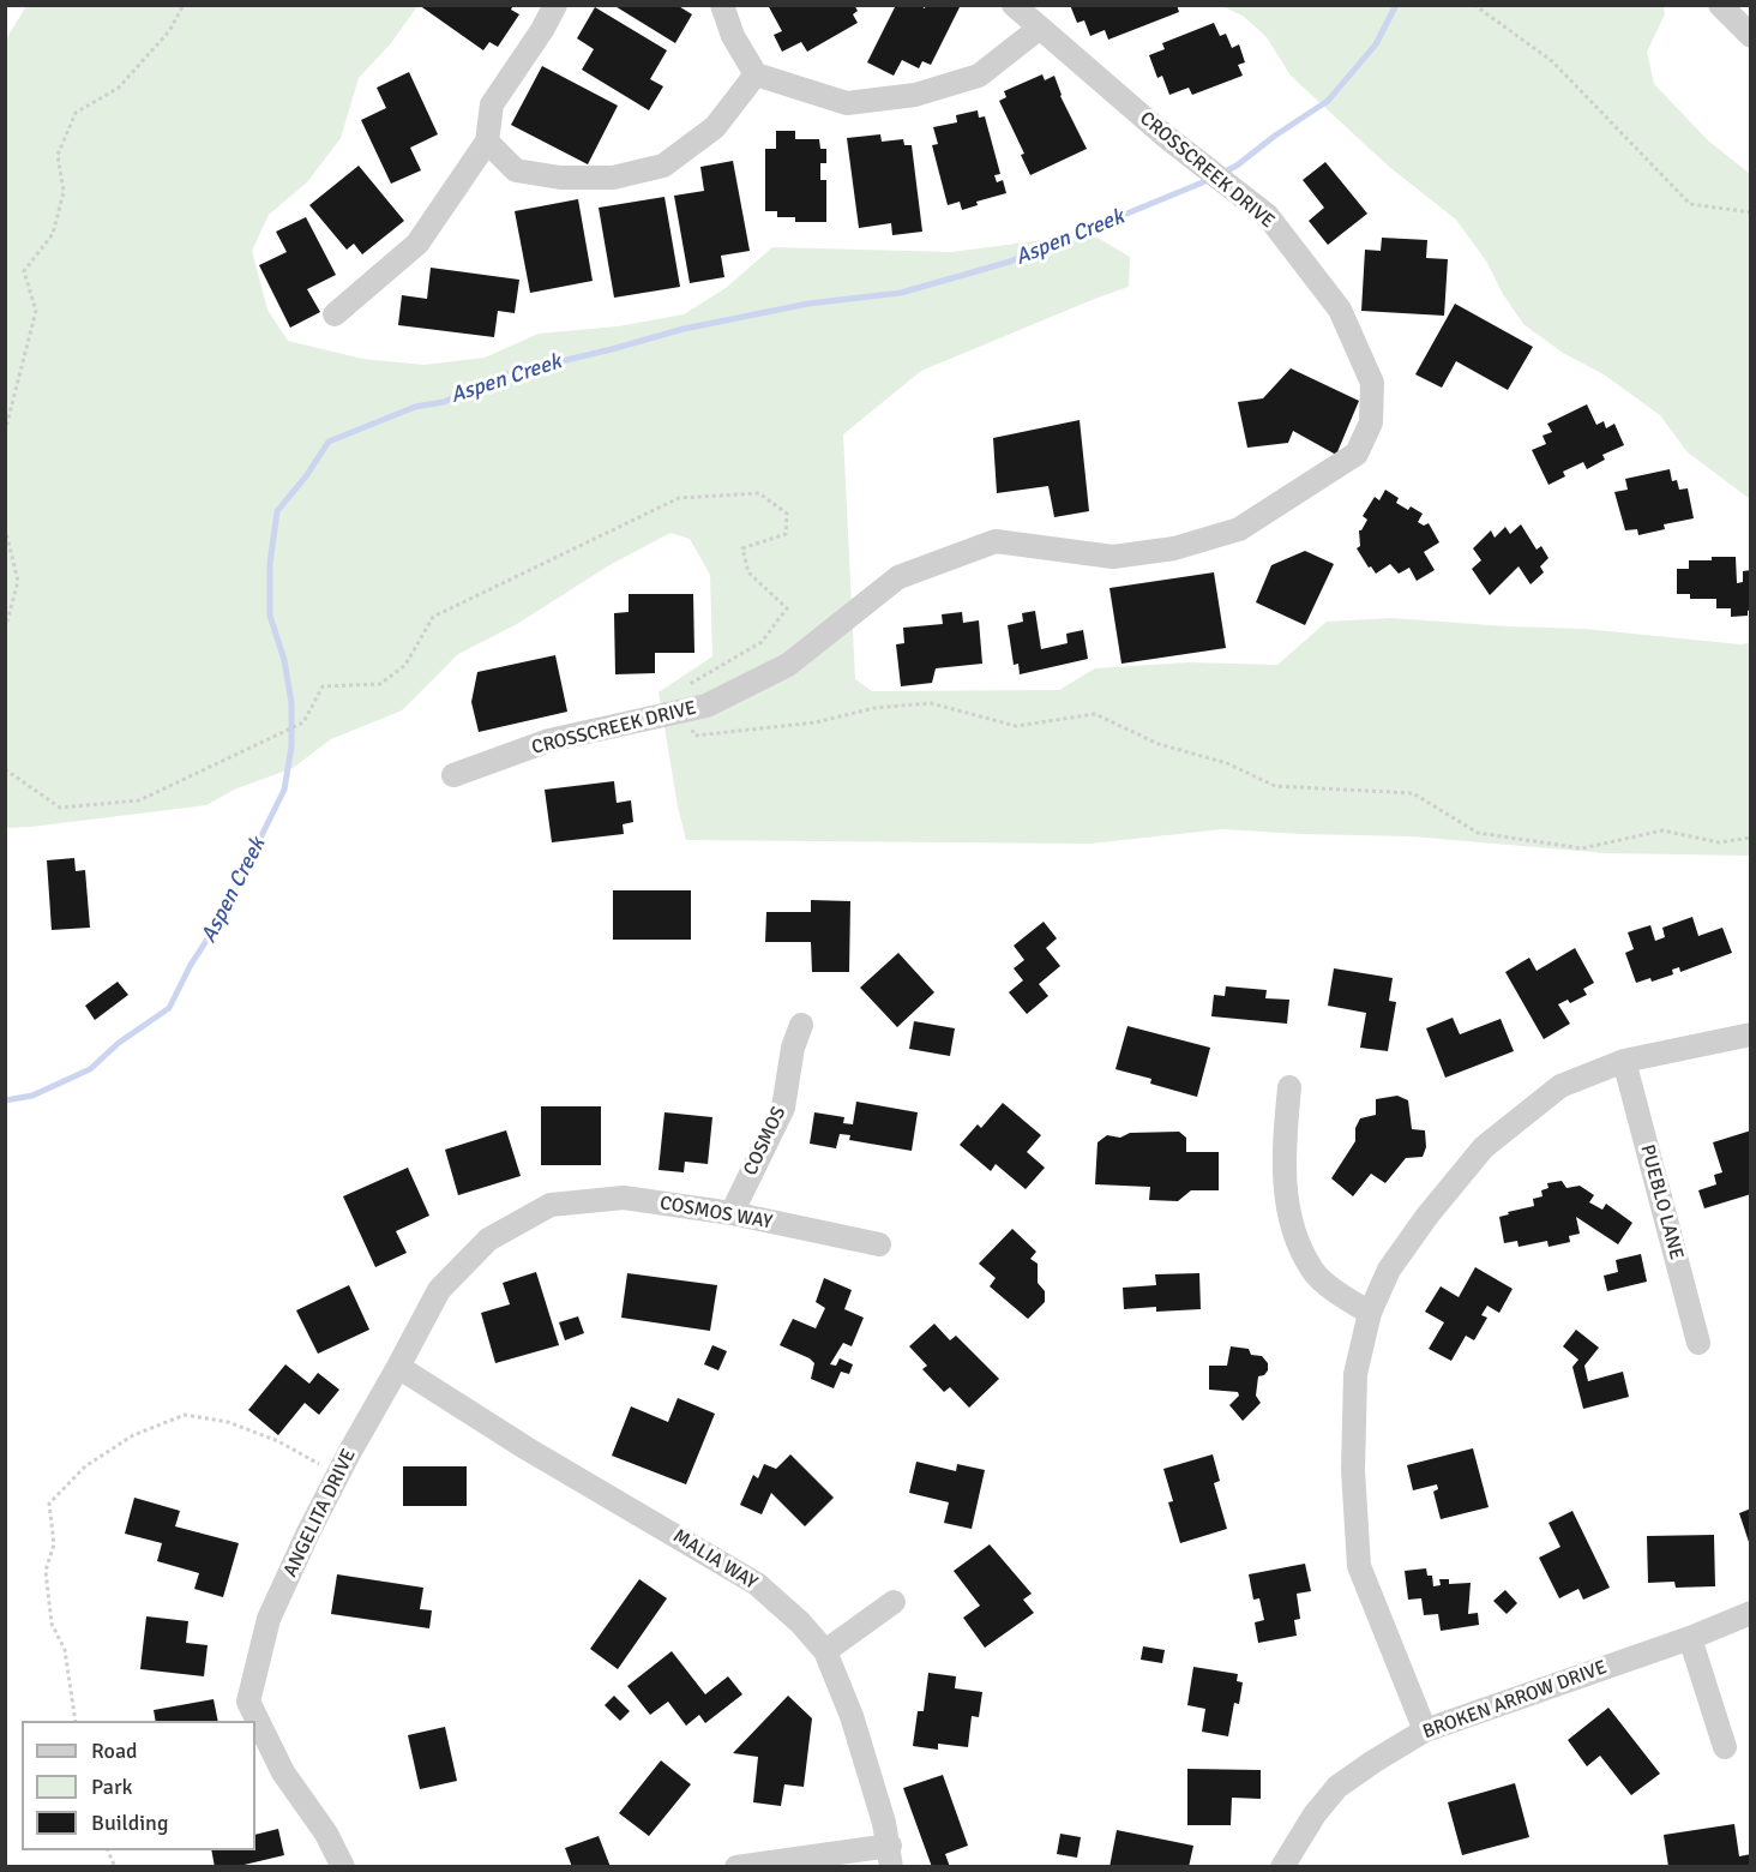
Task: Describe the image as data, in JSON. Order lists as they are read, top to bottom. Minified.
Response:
{"streets":{"street":["CROSSCREEK DRIVE","COSMOS","PUEBLO LANE","COSMOS WAY","ANGELITA DRIVE","MALIA WAY","BROKEN ARROW DRIVE"]},"crossings":[["COSMOS","COSMOS WAY"],["COSMOS WAY","ANGELITA DRIVE"],["ANGELITA DRIVE","MALIA WAY"]],"water":["Aspen Creek"],"legend":["Road","Park","Building"]}
